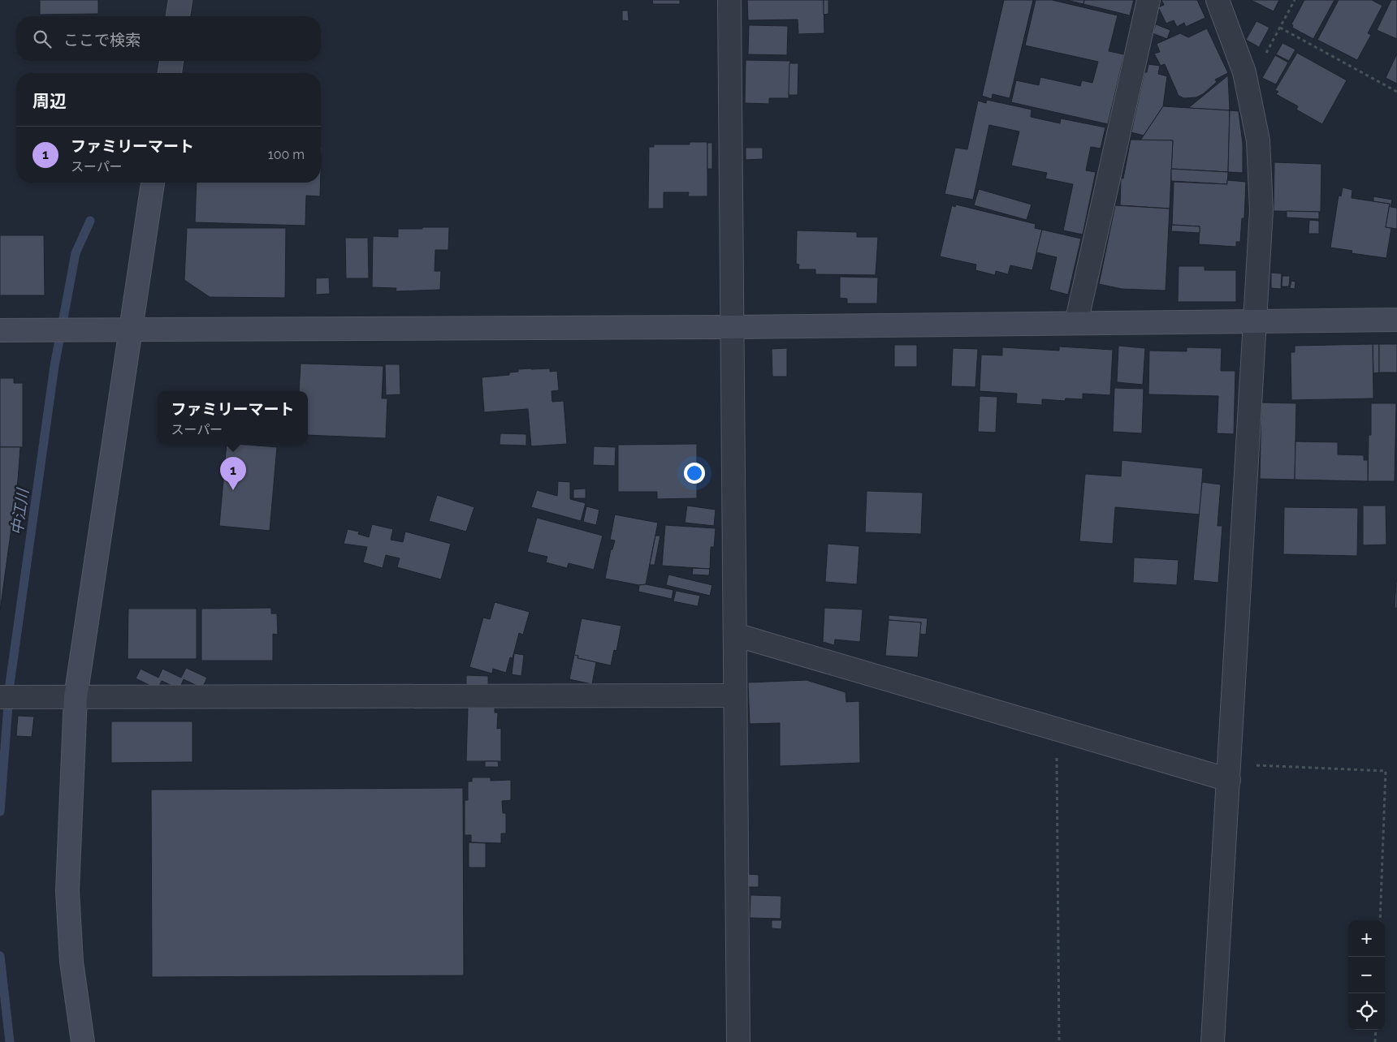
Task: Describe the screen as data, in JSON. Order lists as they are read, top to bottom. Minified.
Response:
{"water":["中江川"],"page":{"search":"ここで検索","heading":"周辺","list":[{"mark":"1","name":"ファミリーマート","note":"スーパー","value":"100 m"}],"popup":["ファミリーマート","スーパー"],"pins":"1","map_buttons":["+","−"]}}
